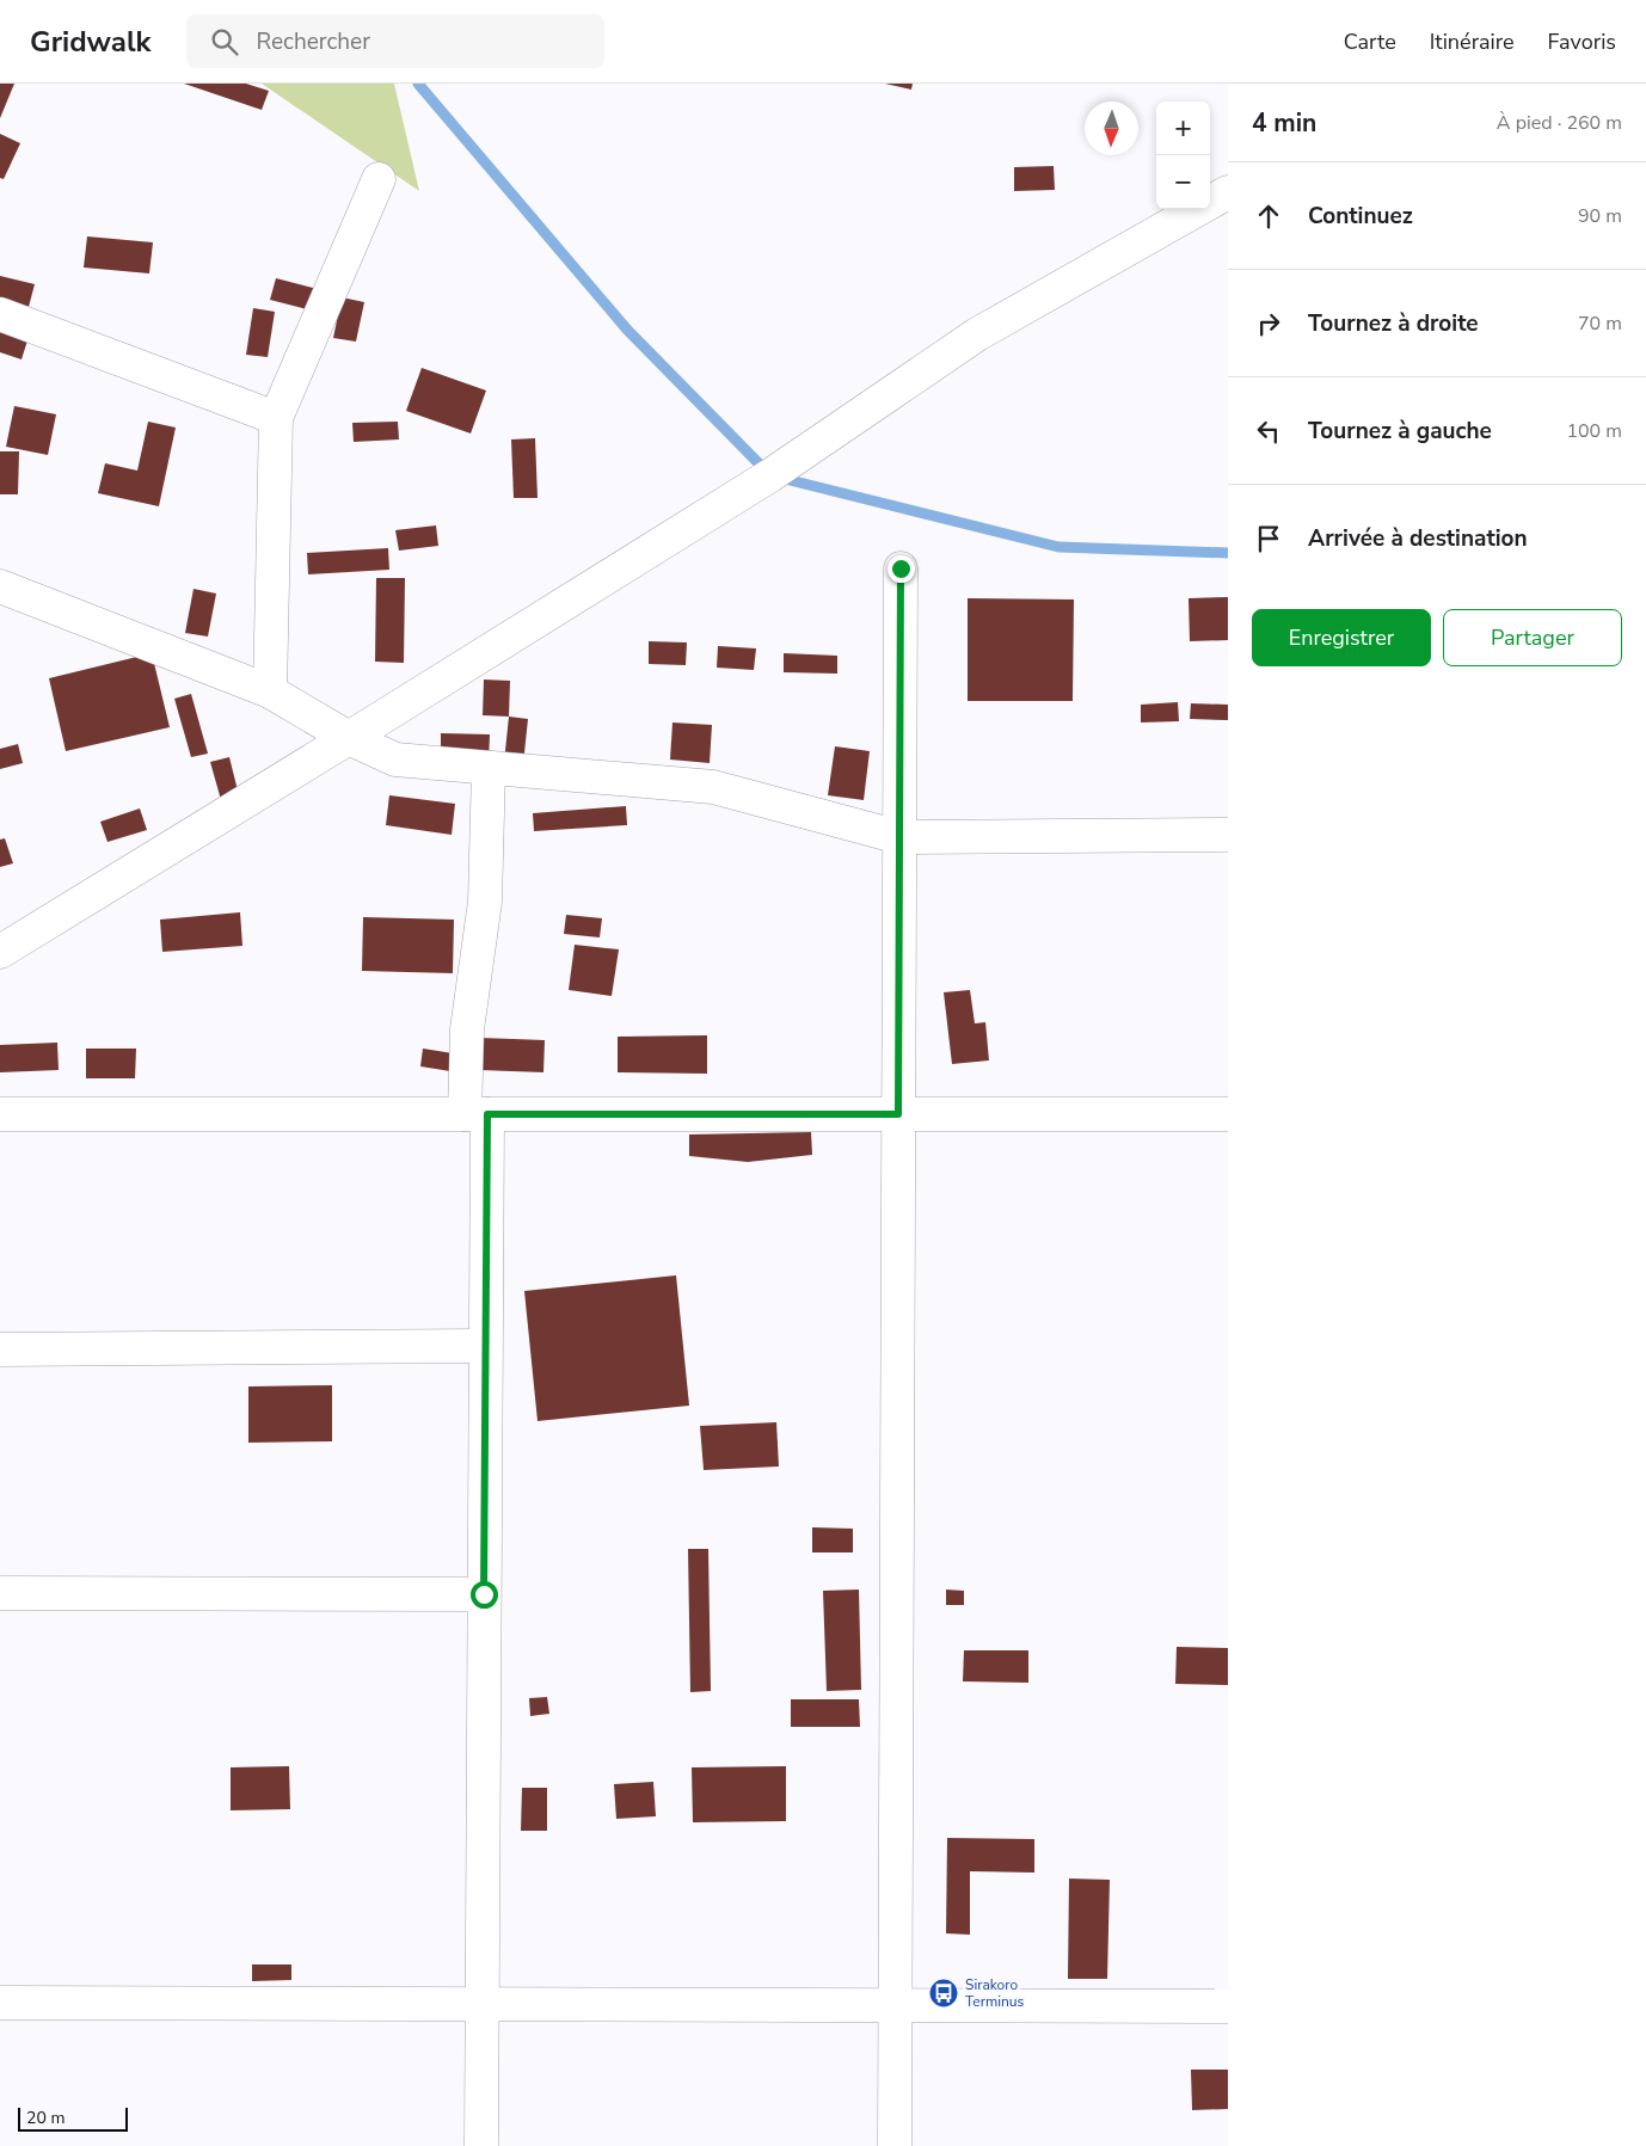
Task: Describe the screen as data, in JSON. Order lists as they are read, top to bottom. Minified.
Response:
{"places":{"bus stop":["Sirakoro Terminus"]},"scale_bar":"20 m","north":"bottom","page":{"header":"Gridwalk","search":"Rechercher","nav":["Carte","Itinéraire","Favoris"],"heading":["4 min","À pied · 260 m"],"map_buttons":["+","−"],"list":[["Continuez","90 m"],["Tournez à droite","70 m"],["Tournez à gauche","100 m"],"Arrivée à destination"],"buttons":["Enregistrer","Partager"],"scale":"20 m"}}
